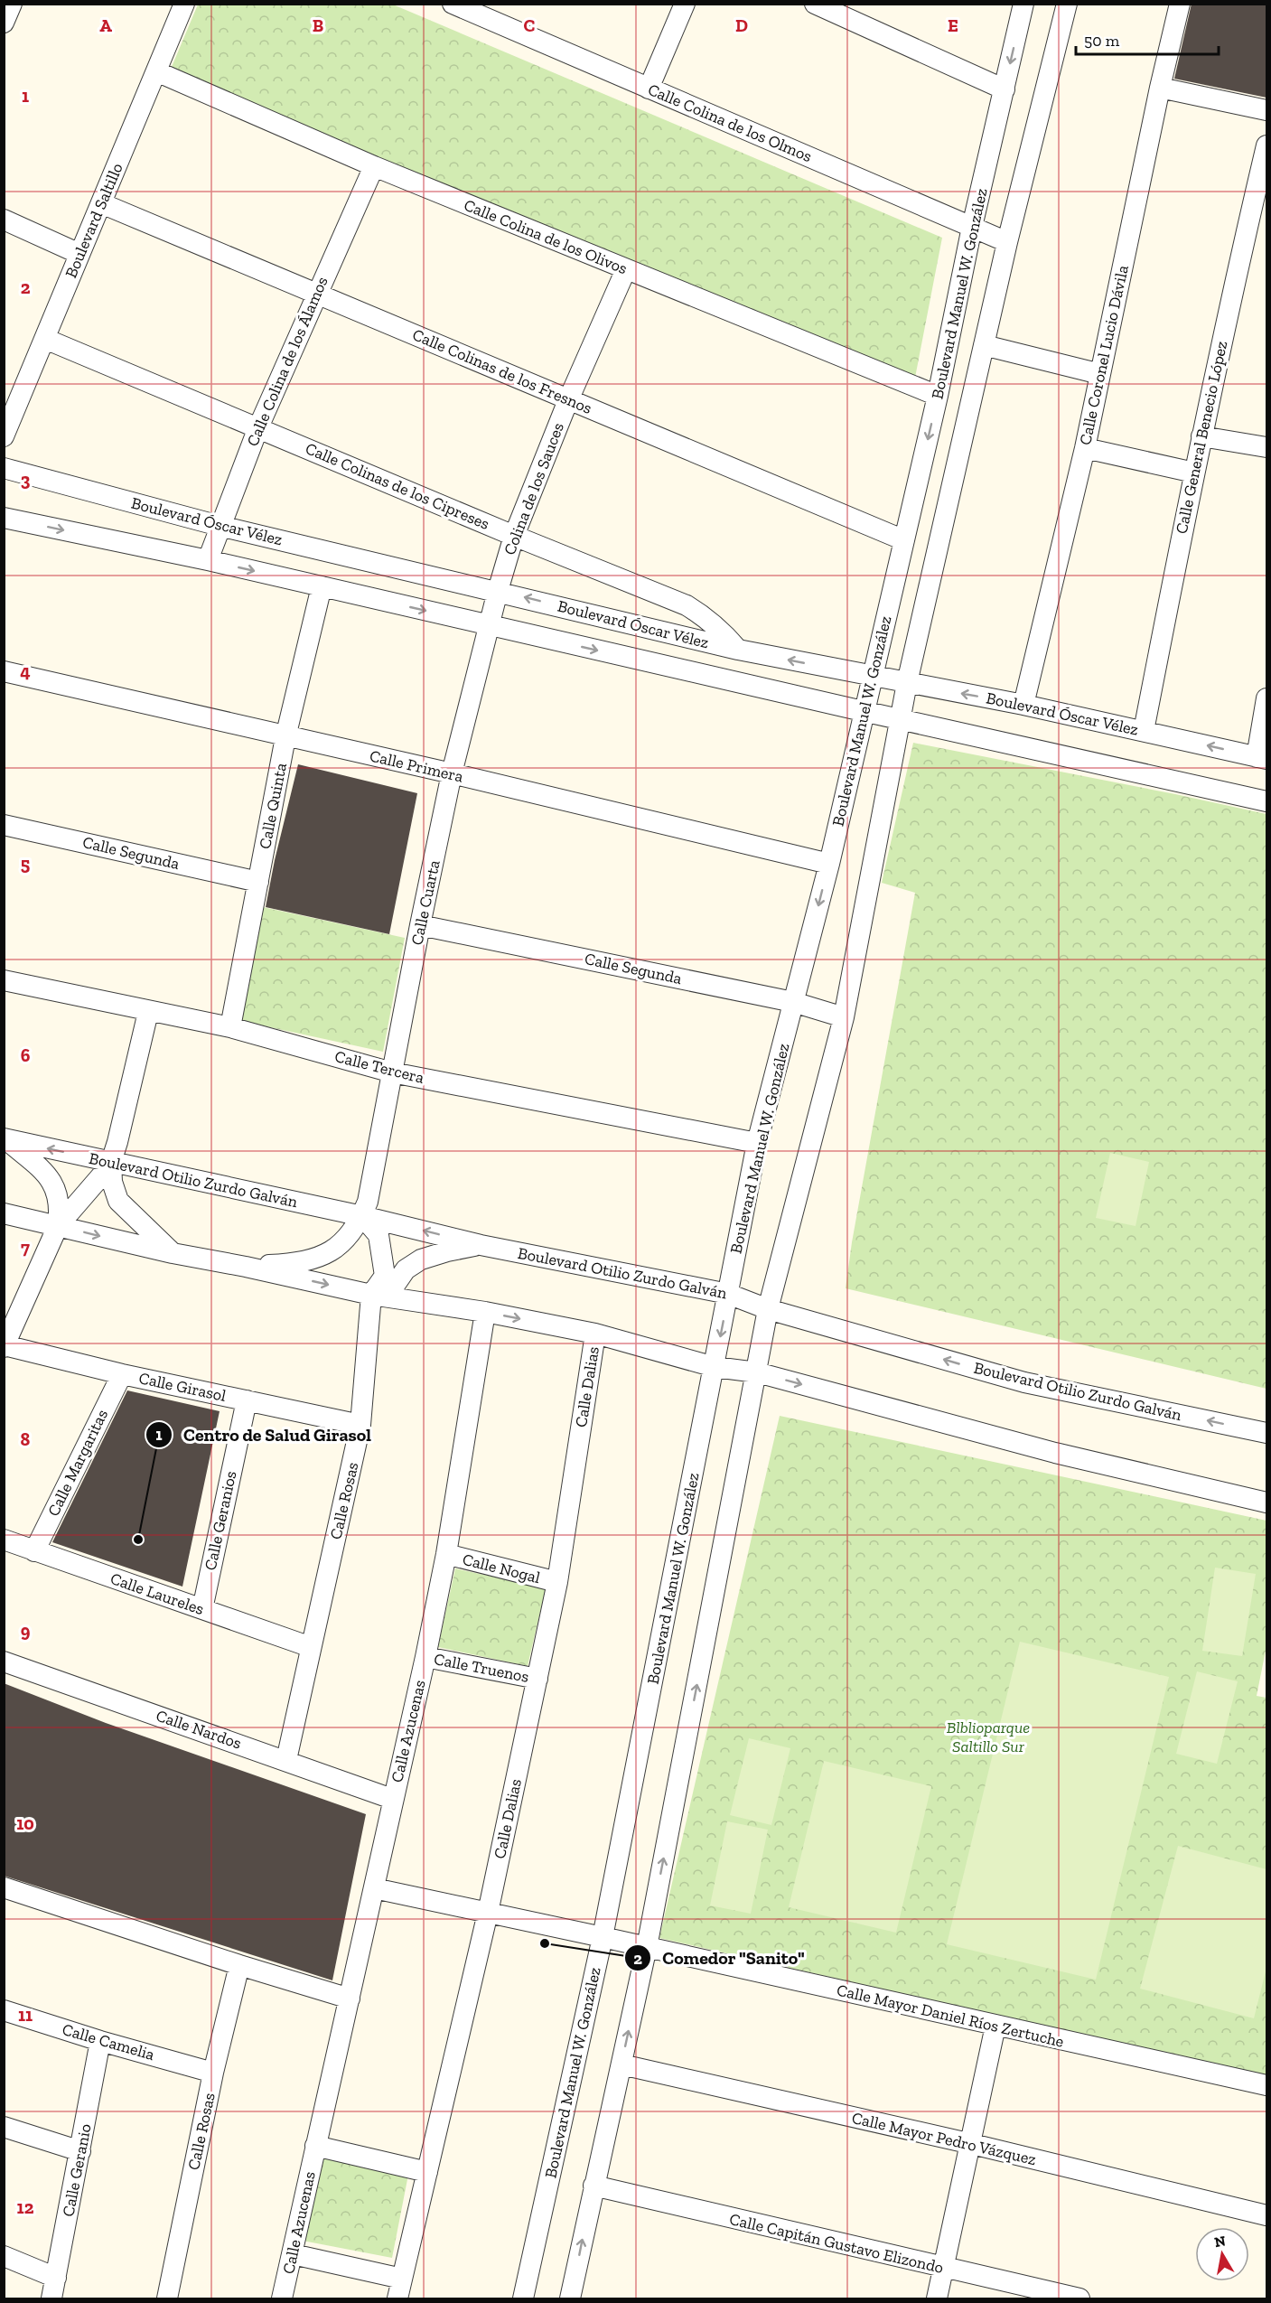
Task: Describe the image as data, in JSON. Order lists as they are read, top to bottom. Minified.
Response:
{"streets":{"street":["Calle Colina de los Olmos","Boulevard Saltillo","Calle Colina de los Olivos","Boulevard Manuel W. González","Calle Coronel Lucio Dávila","Calle Colina de los Álamos","Calle Colinas de los Fresnos","Calle General Benecio López","Calle Colinas de los Cipreses","Colina de los Sauces","Boulevard Óscar Vélez","Calle Primera","Calle Quinta","Calle Segunda","Calle Cuarta","Calle Tercera","Boulevard Otilio Zurdo Galván","Calle Girasol","Calle Dalias","Calle Margaritas","Calle Rosas","Calle Geranios","Calle Nogal","Calle Laureles","Calle Truenos","Calle Nardos","Calle Azucenas","Calle Mayor Daniel Ríos Zertuche","Calle Camelia","Calle Mayor Pedro Vázquez","Calle Geranio","Calle Capitán Gustavo Elizondo"]},"crossings":[["Calle Colina de los Olmos","Boulevard Manuel W. González"],["Boulevard Saltillo","Calle Colina de los Olivos"],["Boulevard Saltillo","Calle Colinas de los Fresnos"],["Boulevard Saltillo","Calle Colinas de los Cipreses"],["Calle Colina de los Olivos","Boulevard Manuel W. González"],["Calle Colina de los Olivos","Calle Colina de los Álamos"],["Calle Colina de los Olivos","Colina de los Sauces"],["Boulevard Manuel W. González","Calle Colinas de los Fresnos"],["Boulevard Manuel W. González","Boulevard Óscar Vélez"],["Boulevard Manuel W. González","Calle Primera"],["Boulevard Manuel W. González","Calle Segunda"],["Boulevard Manuel W. González","Calle Tercera"],["Boulevard Manuel W. González","Boulevard Otilio Zurdo Galván"],["Boulevard Manuel W. González","Calle Mayor Daniel Ríos Zertuche"],["Boulevard Manuel W. González","Calle Mayor Pedro Vázquez"],["Boulevard Manuel W. González","Calle Capitán Gustavo Elizondo"],["Calle Coronel Lucio Dávila","Boulevard Óscar Vélez"],["Calle Colina de los Álamos","Calle Colinas de los Fresnos"],["Calle Colina de los Álamos","Calle Colinas de los Cipreses"],["Calle Colina de los Álamos","Boulevard Óscar Vélez"],["Calle Colinas de los Fresnos","Colina de los Sauces"],["Calle General Benecio López","Boulevard Óscar Vélez"],["Calle Colinas de los Cipreses","Colina de los Sauces"],["Calle Colinas de los Cipreses","Boulevard Óscar Vélez"],["Colina de los Sauces","Boulevard Óscar Vélez"],["Colina de los Sauces","Calle Cuarta"],["Boulevard Óscar Vélez","Calle Quinta"],["Boulevard Óscar Vélez","Calle Cuarta"],["Calle Primera","Calle Quinta"],["Calle Primera","Calle Cuarta"],["Calle Quinta","Calle Segunda"],["Calle Quinta","Calle Tercera"],["Calle Segunda","Calle Cuarta"],["Calle Cuarta","Calle Tercera"],["Calle Cuarta","Boulevard Otilio Zurdo Galván"],["Calle Cuarta","Calle Rosas"],["Boulevard Otilio Zurdo Galván","Calle Rosas"],["Calle Girasol","Calle Margaritas"],["Calle Girasol","Calle Rosas"],["Calle Girasol","Calle Geranios"],["Calle Dalias","Calle Nogal"],["Calle Dalias","Calle Truenos"],["Calle Margaritas","Calle Laureles"],["Calle Rosas","Calle Laureles"],["Calle Rosas","Calle Nardos"],["Calle Rosas","Calle Camelia"],["Calle Geranios","Calle Laureles"],["Calle Nogal","Calle Azucenas"],["Calle Truenos","Calle Azucenas"],["Calle Nardos","Calle Azucenas"],["Calle Camelia","Calle Geranio"]],"parks":["Blblioparque Saltillo Sur"],"places":["Centro de Salud Girasol","Comedor \"Sanito\""],"scale_bar":"50 m","north":"top","grid":{"columns":["A","B","C","D","E"],"rows":["1","2","3","4","5","6","7","8","9","10","11","12"]}}
